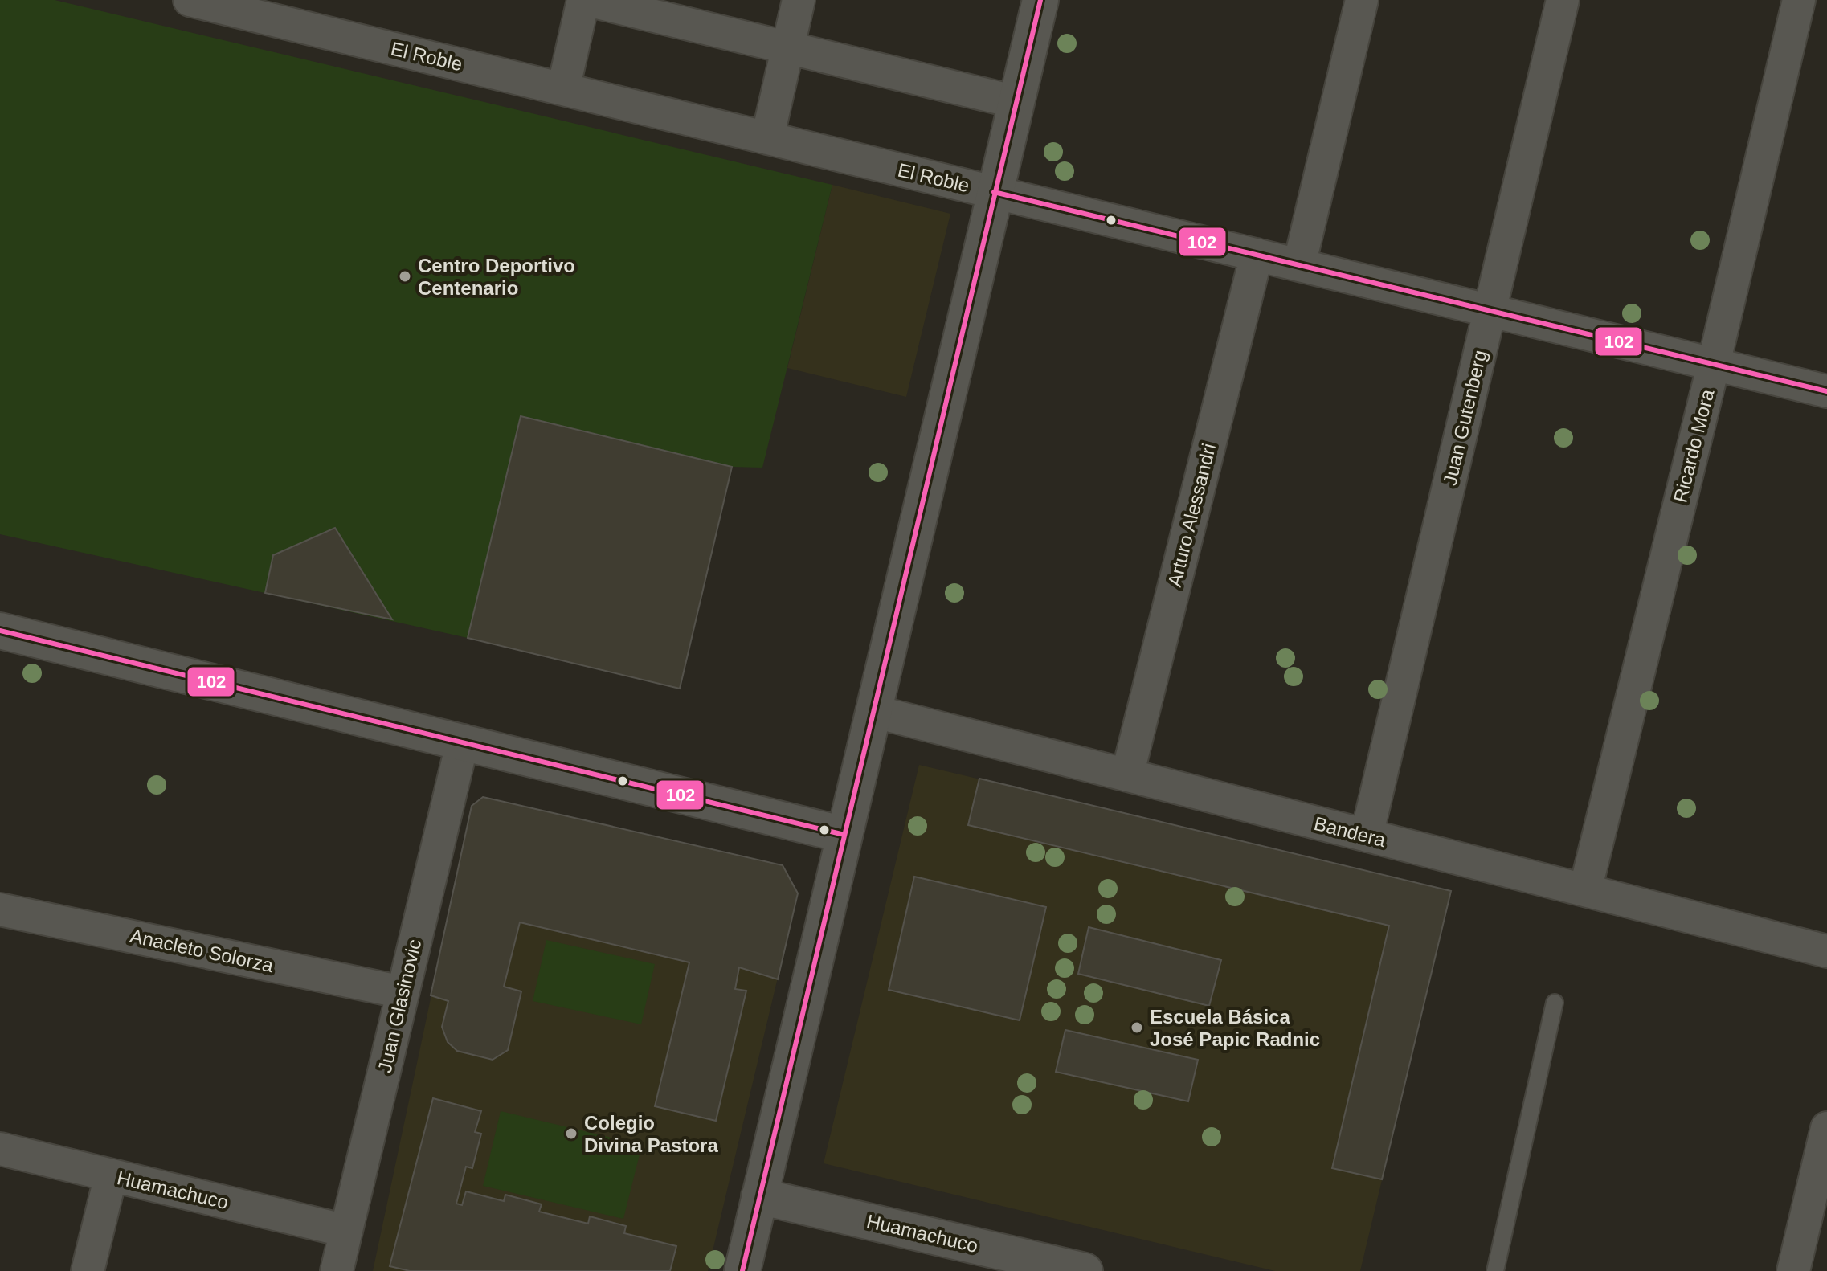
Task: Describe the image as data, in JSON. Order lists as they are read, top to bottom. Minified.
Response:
{"streets":{"street":["El Roble","Juan Gutenberg","Ricardo Mora","Arturo Alessandri","Bandera","Anacleto Solorza","Juan Glasinovic","Huamachuco"]},"crossings":[["El Roble","Juan Gutenberg"],["El Roble","Ricardo Mora"],["El Roble","Arturo Alessandri"],["Juan Gutenberg","Bandera"],["Ricardo Mora","Bandera"],["Arturo Alessandri","Bandera"],["Anacleto Solorza","Juan Glasinovic"],["Juan Glasinovic","Huamachuco"]],"places":["Centro Deportivo Centenario","Escuela Básica José Papic Radnic","Colegio Divina Pastora"],"lines":["transit line 102"]}
